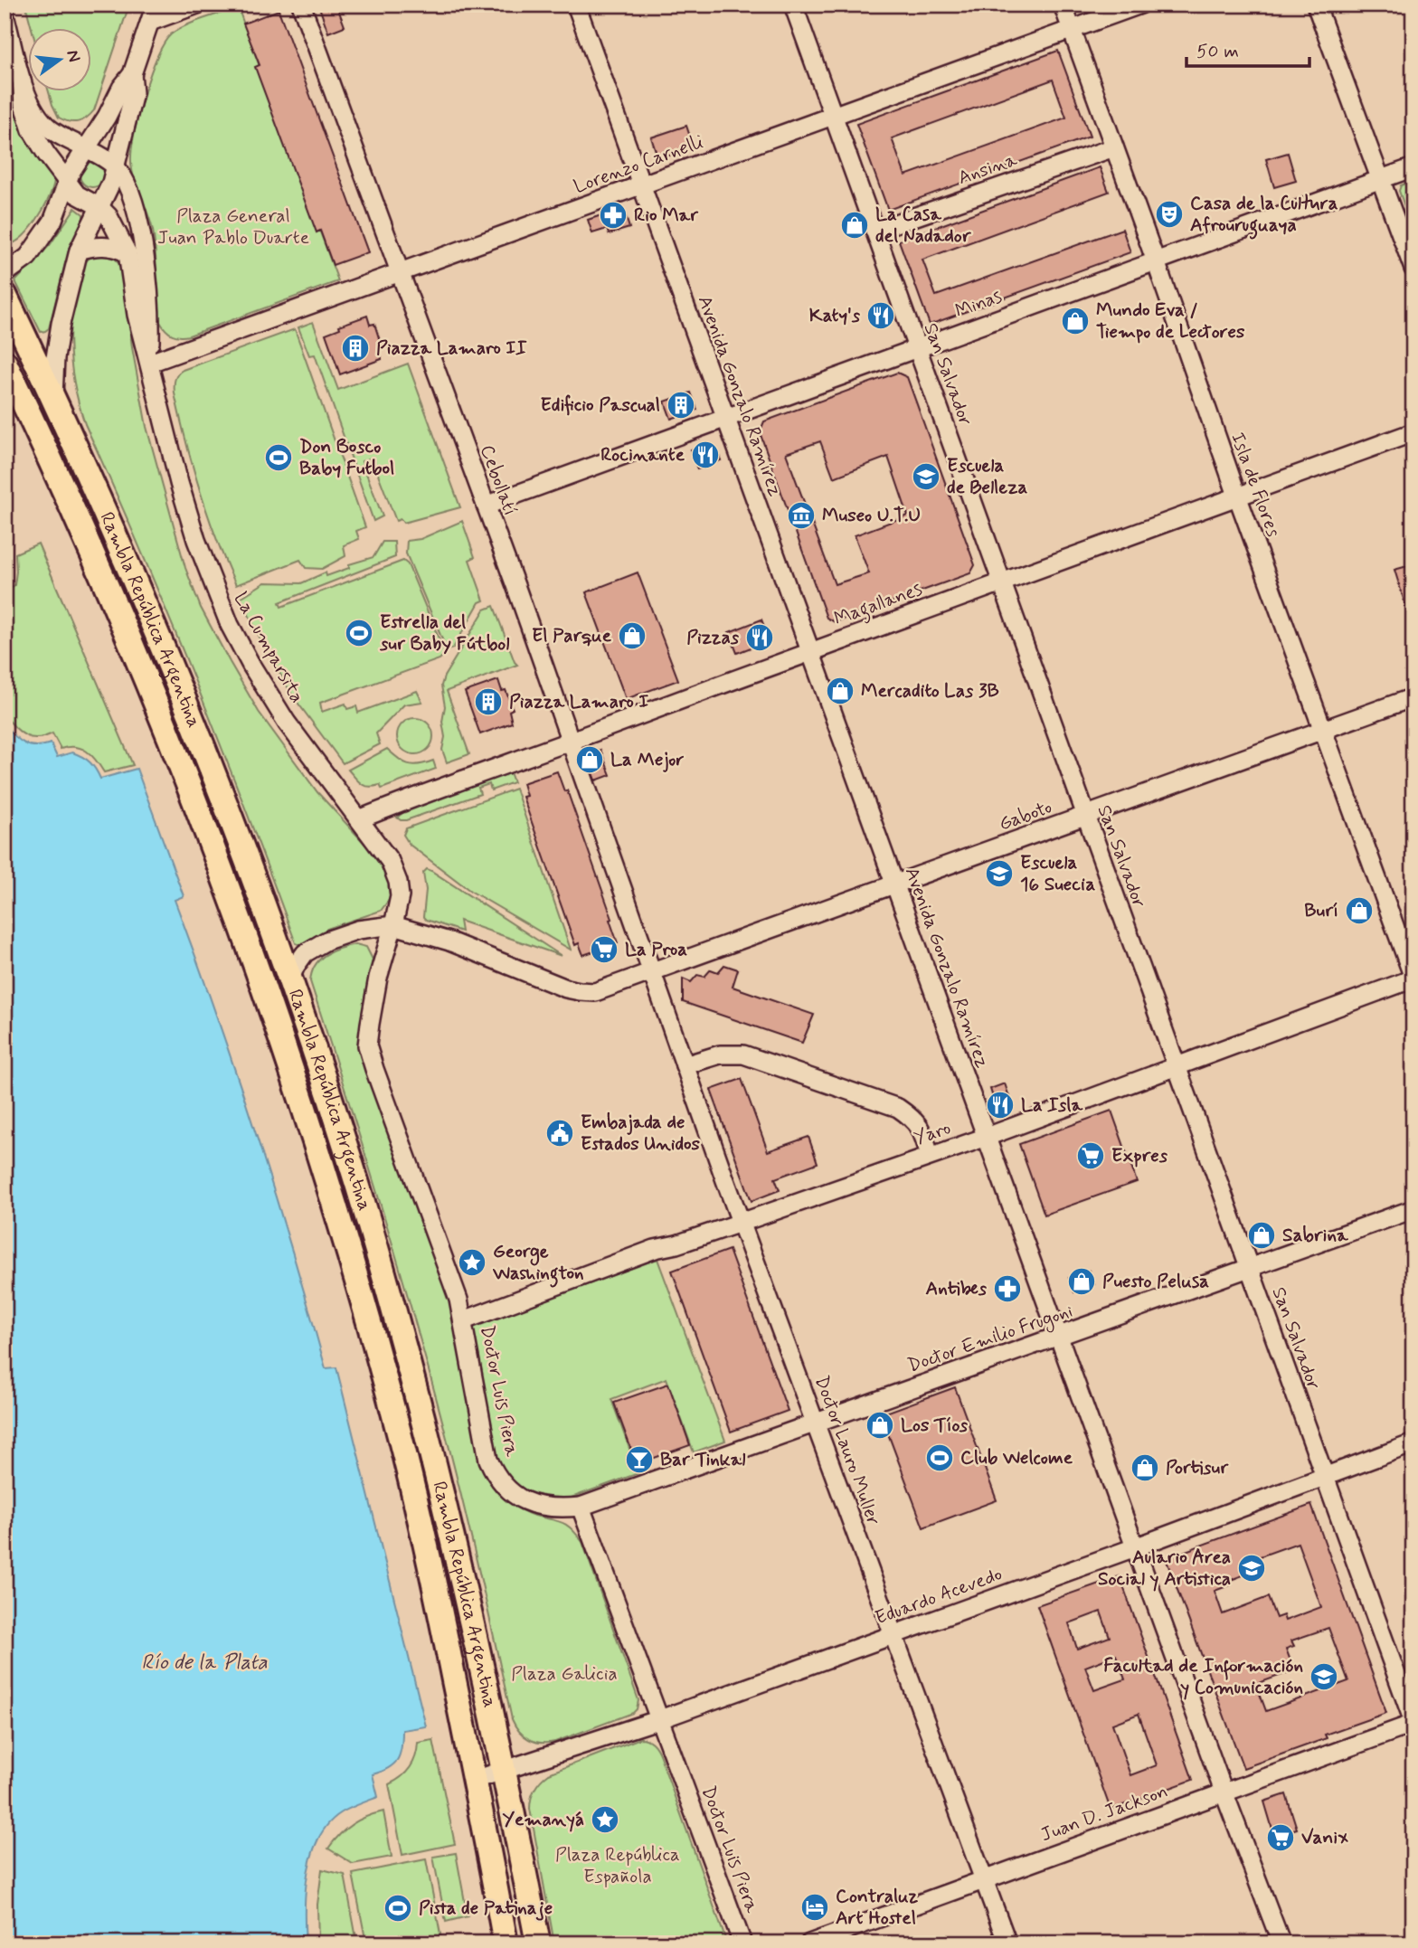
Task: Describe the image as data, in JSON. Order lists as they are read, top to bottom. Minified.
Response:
{"streets":{"main road":["Rambla República Argentina"],"street":["Lorenzo Carnelli","Ansina","Minas","San Salvador","Avenida Gonzalo Ramírez","Cebollatí","Isla de Flores","Magallanes","La Cumparsita","Gaboto","Yaro","Doctor Emilio Frugoni","Doctor Luis Piera","Doctor Lauro Muller","Eduardo Acevedo","Juan D. Jackson"]},"crossings":[["Lorenzo Carnelli","San Salvador"],["Lorenzo Carnelli","Avenida Gonzalo Ramírez"],["Lorenzo Carnelli","Cebollatí"],["Lorenzo Carnelli","Isla de Flores"],["Lorenzo Carnelli","La Cumparsita"],["Ansina","San Salvador"],["Ansina","Isla de Flores"],["Minas","San Salvador"],["Minas","Avenida Gonzalo Ramírez"],["Minas","Cebollatí"],["Minas","Isla de Flores"],["San Salvador","Magallanes"],["San Salvador","Gaboto"],["San Salvador","Yaro"],["San Salvador","Doctor Emilio Frugoni"],["San Salvador","Eduardo Acevedo"],["San Salvador","Juan D. Jackson"],["Avenida Gonzalo Ramírez","Magallanes"],["Avenida Gonzalo Ramírez","Gaboto"],["Avenida Gonzalo Ramírez","Yaro"],["Avenida Gonzalo Ramírez","Doctor Emilio Frugoni"],["Avenida Gonzalo Ramírez","Eduardo Acevedo"],["Avenida Gonzalo Ramírez","Juan D. Jackson"],["Cebollatí","Magallanes"],["Cebollatí","Gaboto"],["Cebollatí","Doctor Lauro Muller"],["Isla de Flores","Magallanes"],["Isla de Flores","Gaboto"],["Isla de Flores","Yaro"],["Magallanes","La Cumparsita"],["Rambla República Argentina","Eduardo Acevedo"],["La Cumparsita","Gaboto"],["La Cumparsita","Doctor Luis Piera"],["Gaboto","Doctor Luis Piera"],["Gaboto","Doctor Lauro Muller"],["Yaro","Doctor Luis Piera"],["Yaro","Doctor Lauro Muller"],["Doctor Emilio Frugoni","Doctor Luis Piera"],["Doctor Emilio Frugoni","Doctor Lauro Muller"],["Doctor Luis Piera","Eduardo Acevedo"],["Doctor Lauro Muller","Eduardo Acevedo"],["Doctor Lauro Muller","Juan D. Jackson"]],"water":["Río de la Plata"],"parks":["Plaza General Juan Pablo Duarte","Plaza Galicia","Plaza República Española"],"places":{"theatre":["Casa de la Cultura Afrouruguaya"],"pharmacy":["Rio Mar","Antibes"],"shop":["La Casa del Nadador","Mundo Eva / Tiempo de Lectores","El Parque","Mercadito Las 3B","La Mejor","Burí","Sabrina","Puesto Pelusa","Los Tíos","Portisur"],"restaurant":["Katy's","Rocinante","Pizzas","La Isla"],"building":["Piazza Lamaro II","Edificio Pascual","Piazza Lamaro I"],"sports":["Don Bosco Baby Futbol","Estrella del sur Baby Fútbol","Club Welcome","Pista de Patinaje"],"school or university":["Escuela de Belleza","Escuela 16 Suecia","Aulario Area Social y Artistica","Facultad de Información y Comunicación"],"museum":["Museo U.T.U"],"supermarket":["La Proa","Expres","Vanix"],"public building":["Embajada de Estados Unidos"],"place":["George Washington","Yemanyá"],"bar":["Bar Tinkal"],"hotel":["Contraluz Art Hostel"]},"scale_bar":"50 m","north":"right"}
